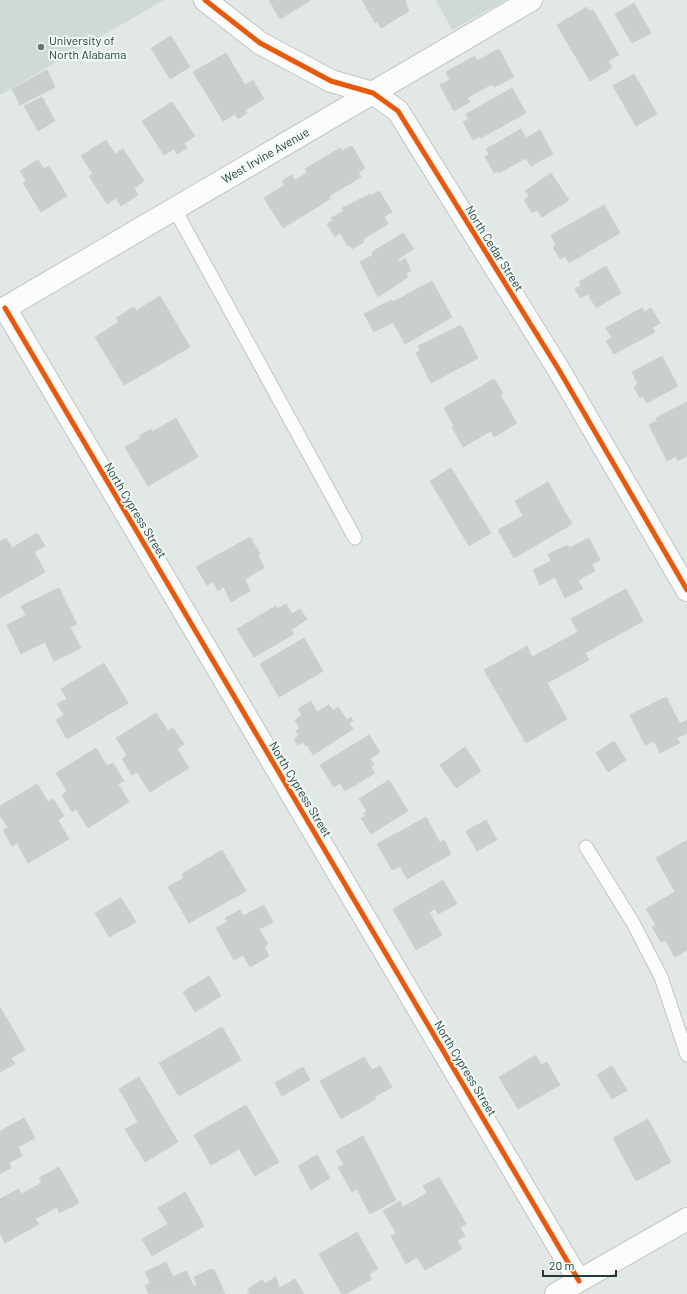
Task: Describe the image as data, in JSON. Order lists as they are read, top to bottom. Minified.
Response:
{"streets":{"street":["West Irvine Avenue","North Cedar Street","North Cypress Street"]},"crossings":[["West Irvine Avenue","North Cedar Street"],["West Irvine Avenue","North Cypress Street"]],"places":["University of North Alabama"],"scale_bar":"20 m"}
